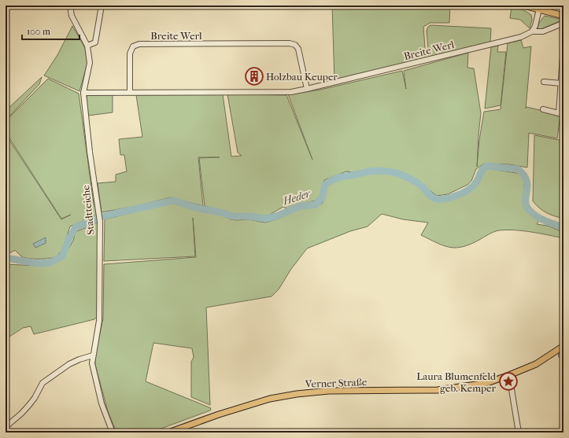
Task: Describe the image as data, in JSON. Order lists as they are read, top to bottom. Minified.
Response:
{"streets":{"main road":["Verner Straße"],"street":["Breite Werl","Stadtteiche"]},"crossings":[["Breite Werl","Stadtteiche"]],"water":["Heder"],"places":{"building":["Holzbau Keuper"],"place":["Laura Blumenfeld geb. Kemper"]},"scale_bar":"100 m"}
